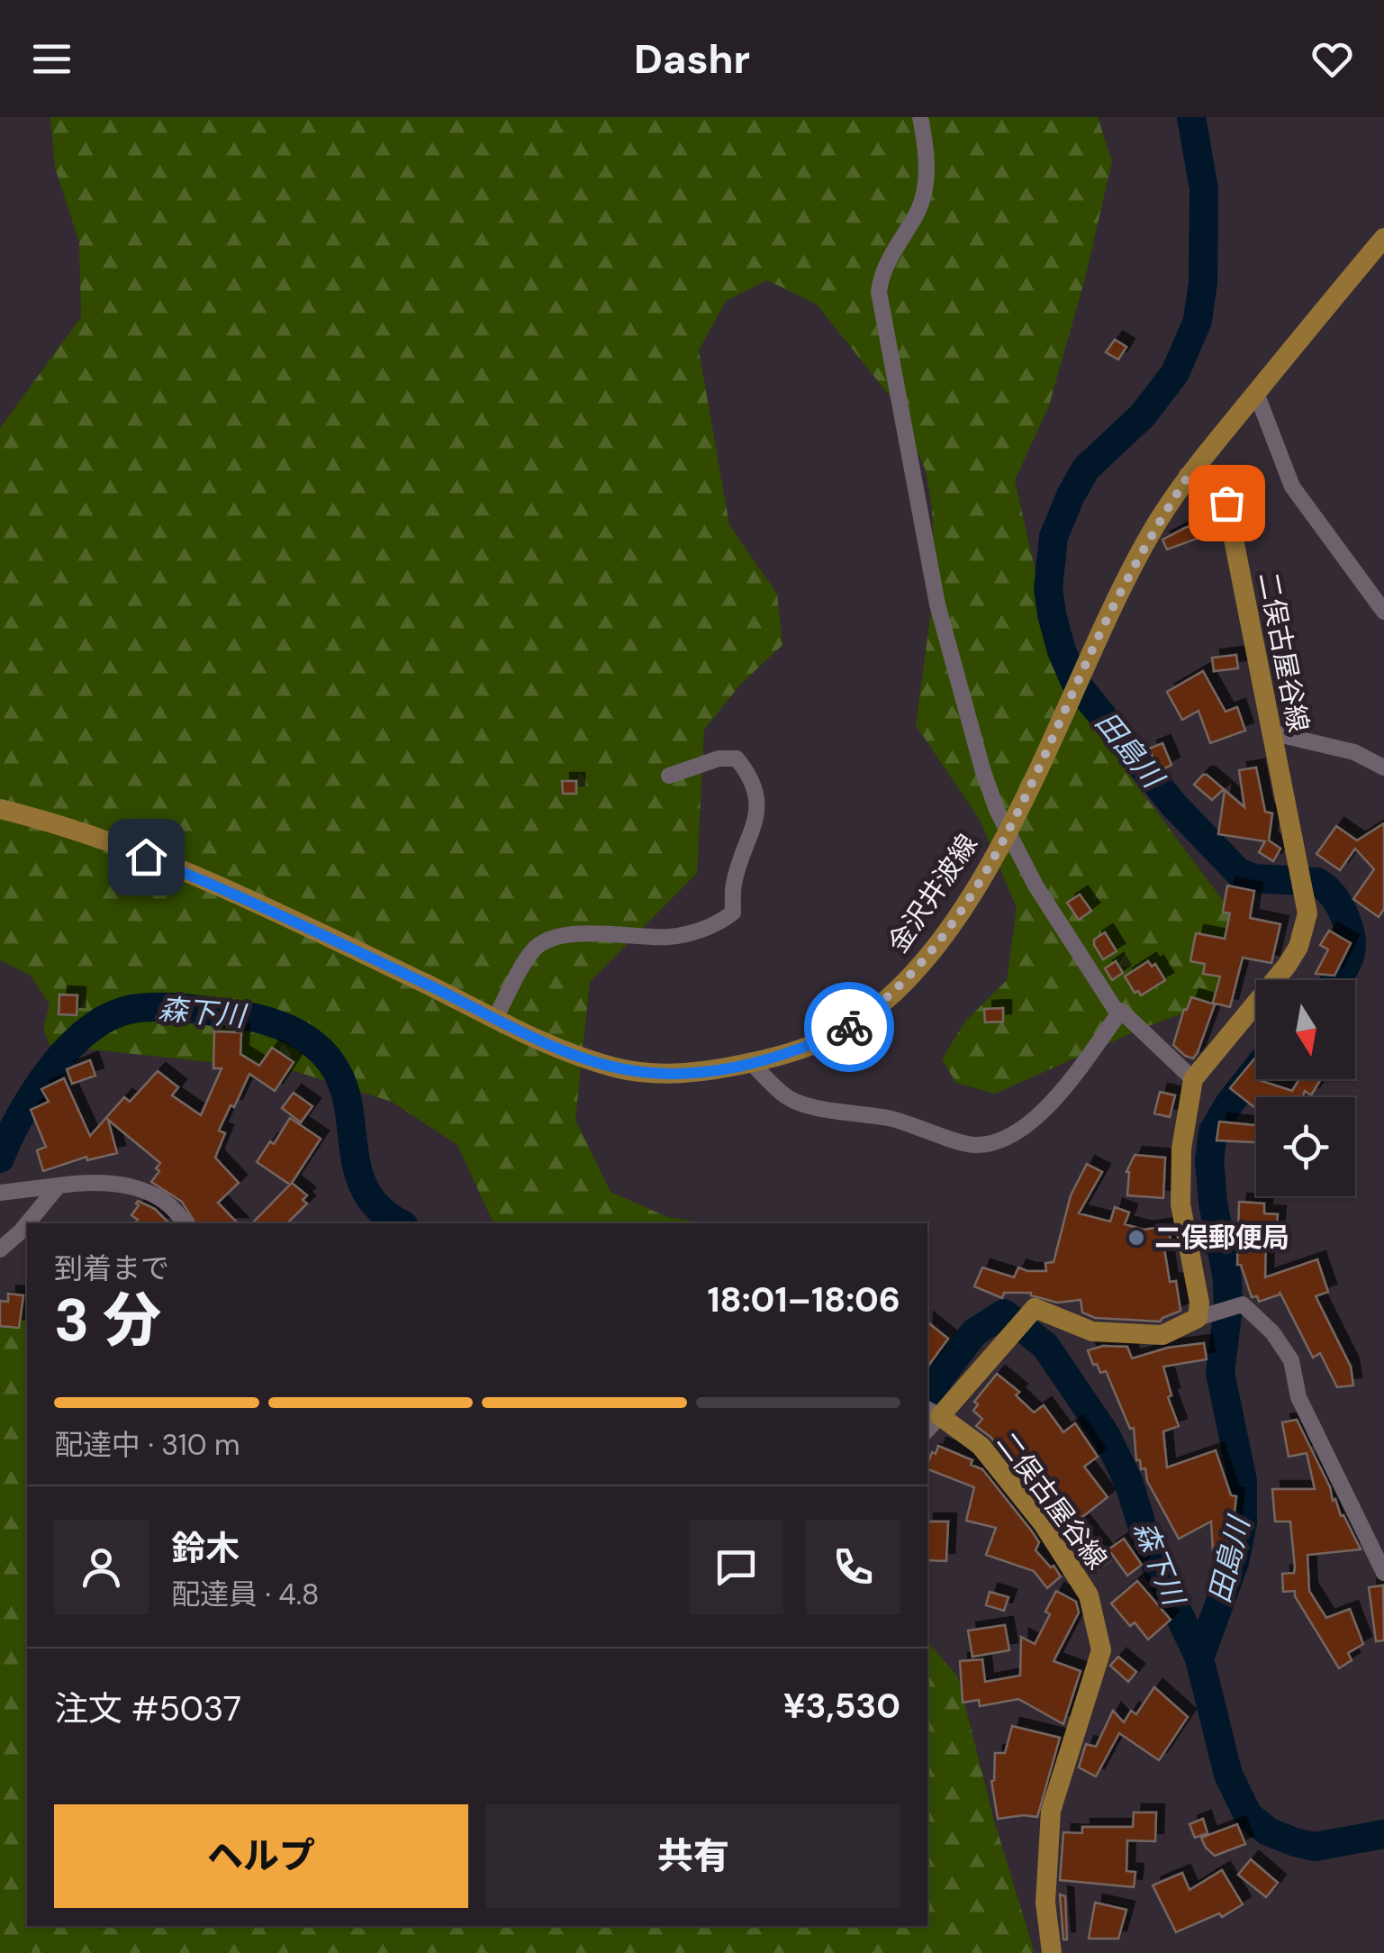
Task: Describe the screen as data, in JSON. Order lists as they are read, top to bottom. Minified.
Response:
{"streets":{"main road":["二俣古屋谷線","金沢井波線"]},"crossings":[["二俣古屋谷線","金沢井波線"]],"water":["田島川","森下川"],"places":["二俣郵便局"],"north":"bottom","page":{"header":"Dashr","heading":["3 分","到着まで","18:01–18:06"],"panel":["鈴木","配達員 · 4.8","注文 #5037","¥3,530"],"bar":"配達中 · 310 m","buttons":["ヘルプ","共有"]}}
